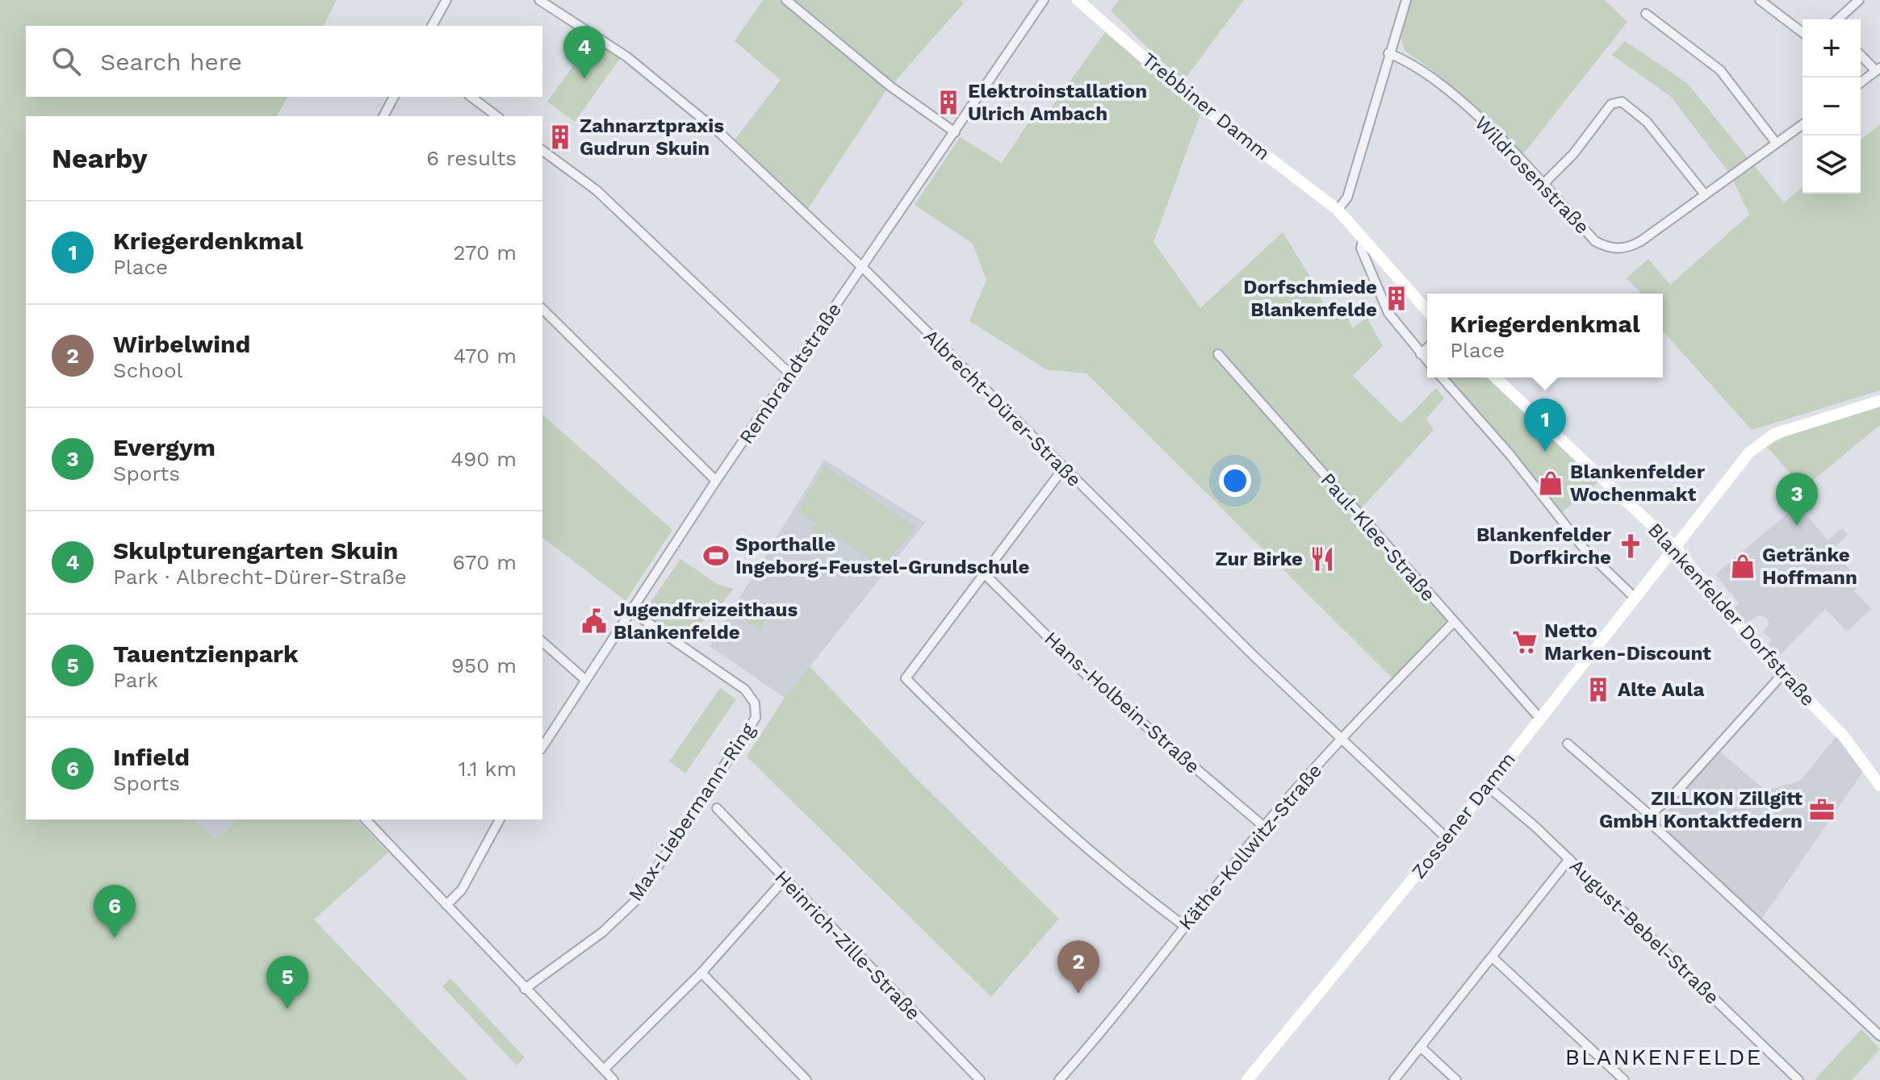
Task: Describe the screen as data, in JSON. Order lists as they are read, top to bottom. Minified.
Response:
{"streets":{"main road":["Trebbiner Damm","Blankenfelder Dorfstraße","Zossener Damm"],"street":["Wildrosenstraße","Rembrandtstraße","Albrecht-Dürer-Straße","Paul-Klee-Straße","Hans-Holbein-Straße","Max-Liebermann-Ring","Käthe-Kollwitz-Straße","August-Bebel-Straße","Heinrich-Zille-Straße"]},"crossings":[["Rembrandtstraße","Albrecht-Dürer-Straße"],["Rembrandtstraße","Max-Liebermann-Ring"],["Albrecht-Dürer-Straße","Zossener Damm"],["Albrecht-Dürer-Straße","Käthe-Kollwitz-Straße"],["Paul-Klee-Straße","Zossener Damm"],["Paul-Klee-Straße","Käthe-Kollwitz-Straße"],["Blankenfelder Dorfstraße","Zossener Damm"],["Hans-Holbein-Straße","Käthe-Kollwitz-Straße"],["Zossener Damm","August-Bebel-Straße"]],"districts":["BLANKENFELDE"],"places":{"building":["Elektroinstallation Ulrich Ambach","Zahnarztpraxis Gudrun Skuin","Dorfschmiede Blankenfelde","Alte Aula"],"shop":["Blankenfelder Wochenmakt","Getränke Hoffmann"],"church":["Blankenfelder Dorfkirche"],"sports":["Sporthalle Ingeborg-Feustel-Grundschule"],"restaurant":["Zur Birke"],"public building":["Jugendfreizeithaus Blankenfelde"],"supermarket":["Netto Marken-Discount"],"office":["ZILLKON Zillgitt GmbH Kontaktfedern"]},"page":{"map_buttons":["+","−"],"pins":["4","1","3","6","2","5"],"search":"Search here","heading":["Nearby","6 results"],"list":[{"mark":"1","name":"Kriegerdenkmal","note":"Place","value":"270 m"},{"mark":"2","name":"Wirbelwind","note":"School","value":"470 m"},{"mark":"3","name":"Evergym","note":"Sports","value":"490 m"},{"mark":"4","name":"Skulpturengarten Skuin","note":"Park · Albrecht-Dürer-Straße","value":"670 m"},{"mark":"5","name":"Tauentzienpark","note":"Park","value":"950 m"},{"mark":"6","name":"Infield","note":"Sports","value":"1.1 km"}],"popup":["Kriegerdenkmal","Place"]}}
